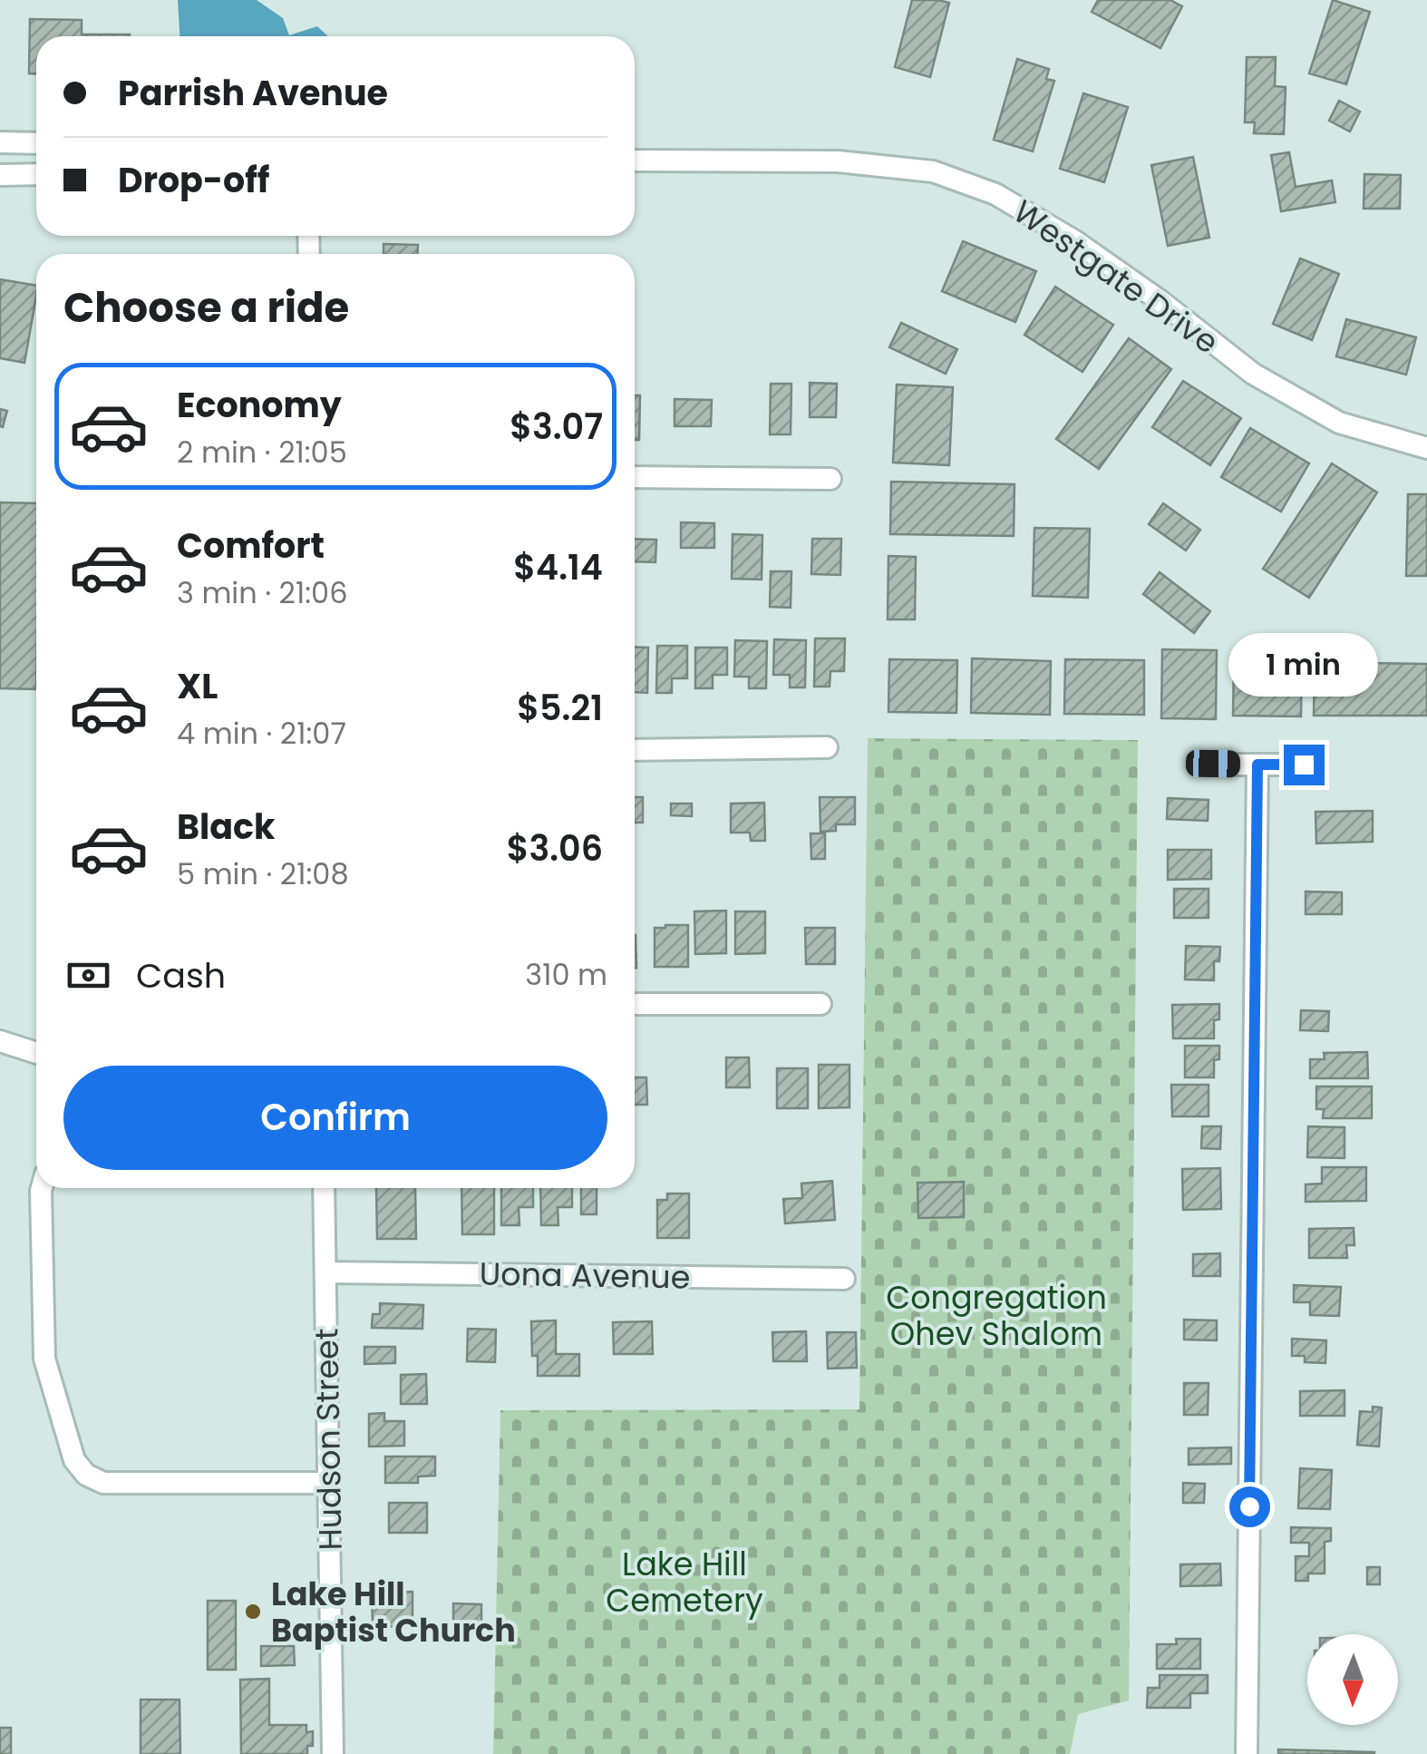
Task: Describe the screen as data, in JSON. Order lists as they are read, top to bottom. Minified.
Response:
{"streets":{"street":["Westgate Drive","Uona Avenue","Hudson Street"]},"crossings":[["Uona Avenue","Hudson Street"]],"parks":["Congregation Ohev Shalom","Lake Hill Cemetery"],"places":["Lake Hill Baptist Church"],"north":"bottom","page":{"banner":["Parrish Avenue","Drop-off"],"heading":"Choose a ride","list":[{"name":"Economy","note":"2 min · 21:05","value":"$3.07"},{"name":"Comfort","note":"3 min · 21:06","value":"$4.14"},{"name":"XL","note":"4 min · 21:07","value":"$5.21"},{"name":"Black","note":"5 min · 21:08","value":"$3.06"}],"bubble":"1 min","pay":["Cash","310 m"],"buttons":"Confirm"}}
